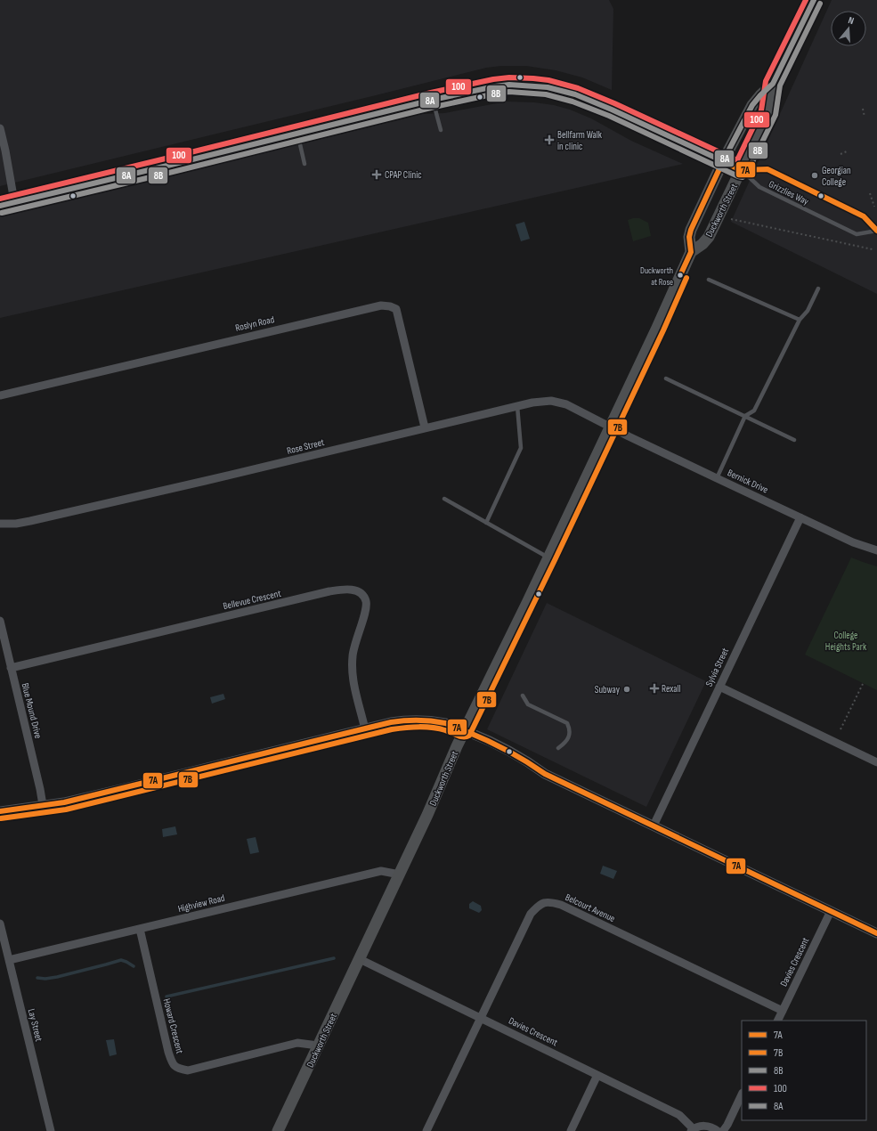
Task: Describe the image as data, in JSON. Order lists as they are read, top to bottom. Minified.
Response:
{"streets":{"main road":["Duckworth Street"],"street":["Roslyn Road","Rose Street","Bernick Drive","Bellevue Crescent","Sylvia Street","Blue Mound Drive","Highview Road","Belcourt Avenue","Davies Crescent","Lay Street","Howard Crescent"],"lane":["Grizzlies Way"]},"crossings":[["Grizzlies Way","Duckworth Street"],["Duckworth Street","Rose Street"],["Duckworth Street","Bernick Drive"],["Duckworth Street","Highview Road"],["Duckworth Street","Davies Crescent"],["Duckworth Street","Howard Crescent"],["Roslyn Road","Rose Street"],["Rose Street","Bernick Drive"],["Bernick Drive","Sylvia Street"],["Bellevue Crescent","Blue Mound Drive"],["Highview Road","Lay Street"],["Highview Road","Howard Crescent"],["Belcourt Avenue","Davies Crescent"]],"parks":["College Heights Park"],"places":{"health":["Bellfarm Walk in clinic","CPAP Clinic","Rexall"],"other":["Georgian College","Duckworth at Rose","Subway"]},"lines":["transit line 100","transit line 8A","transit line 8B","transit line 7A","transit line 7B"],"legend":["7A","7B","8B","100","8A"],"north":"top"}
